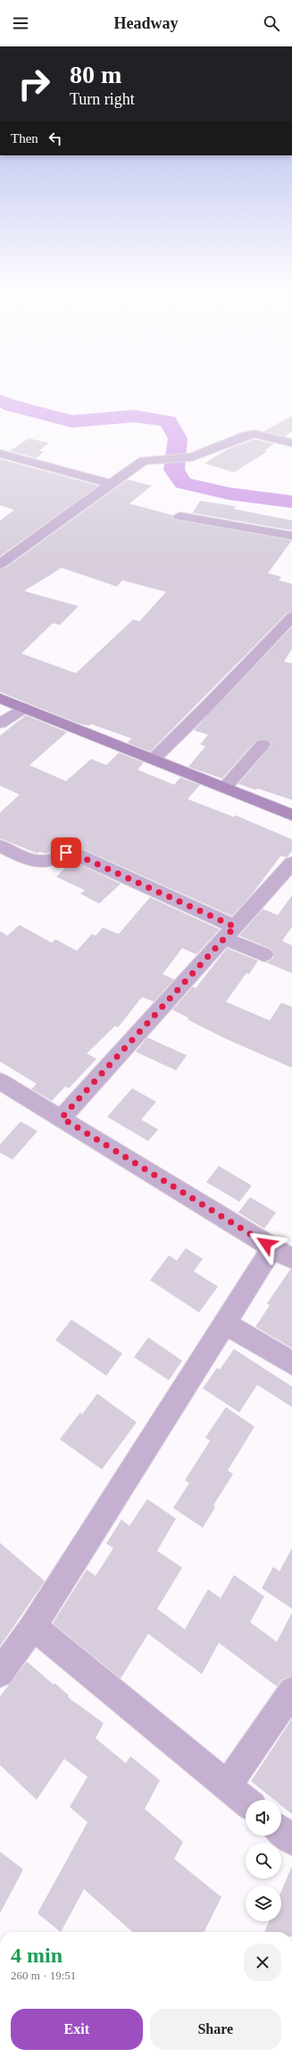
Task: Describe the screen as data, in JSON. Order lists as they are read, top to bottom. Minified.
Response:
{"page":{"header":"Headway","turn":["80 m","Turn right"],"then":"Then","heading":["4 min","260 m · 19:51"],"buttons":["Exit","Share"]}}
